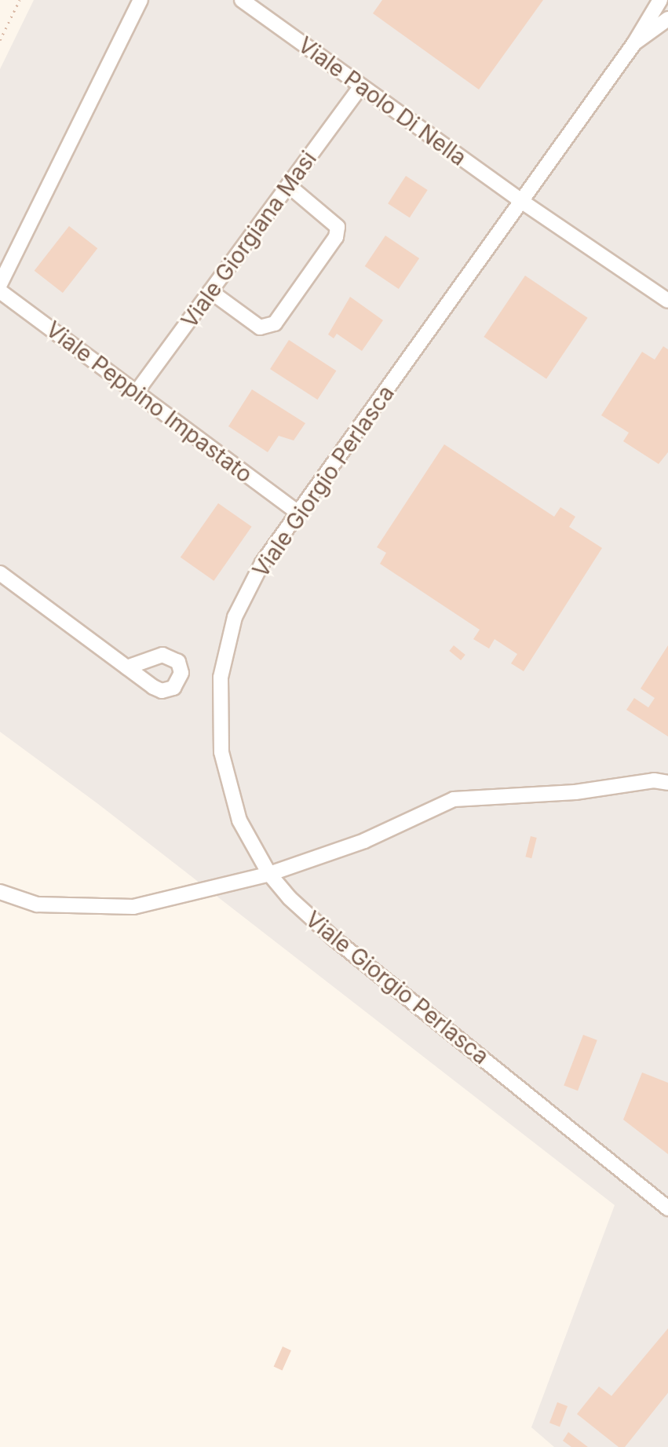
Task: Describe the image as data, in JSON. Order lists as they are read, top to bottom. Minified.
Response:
{"streets":{"street":["Viale Paolo Di Nella","Viale Giorgiana Masi","Viale Peppino Impastato","Viale Giorgio Perlasca"]},"crossings":[["Viale Paolo Di Nella","Viale Giorgiana Masi"],["Viale Paolo Di Nella","Viale Giorgio Perlasca"],["Viale Giorgiana Masi","Viale Peppino Impastato"],["Viale Peppino Impastato","Viale Giorgio Perlasca"]]}
